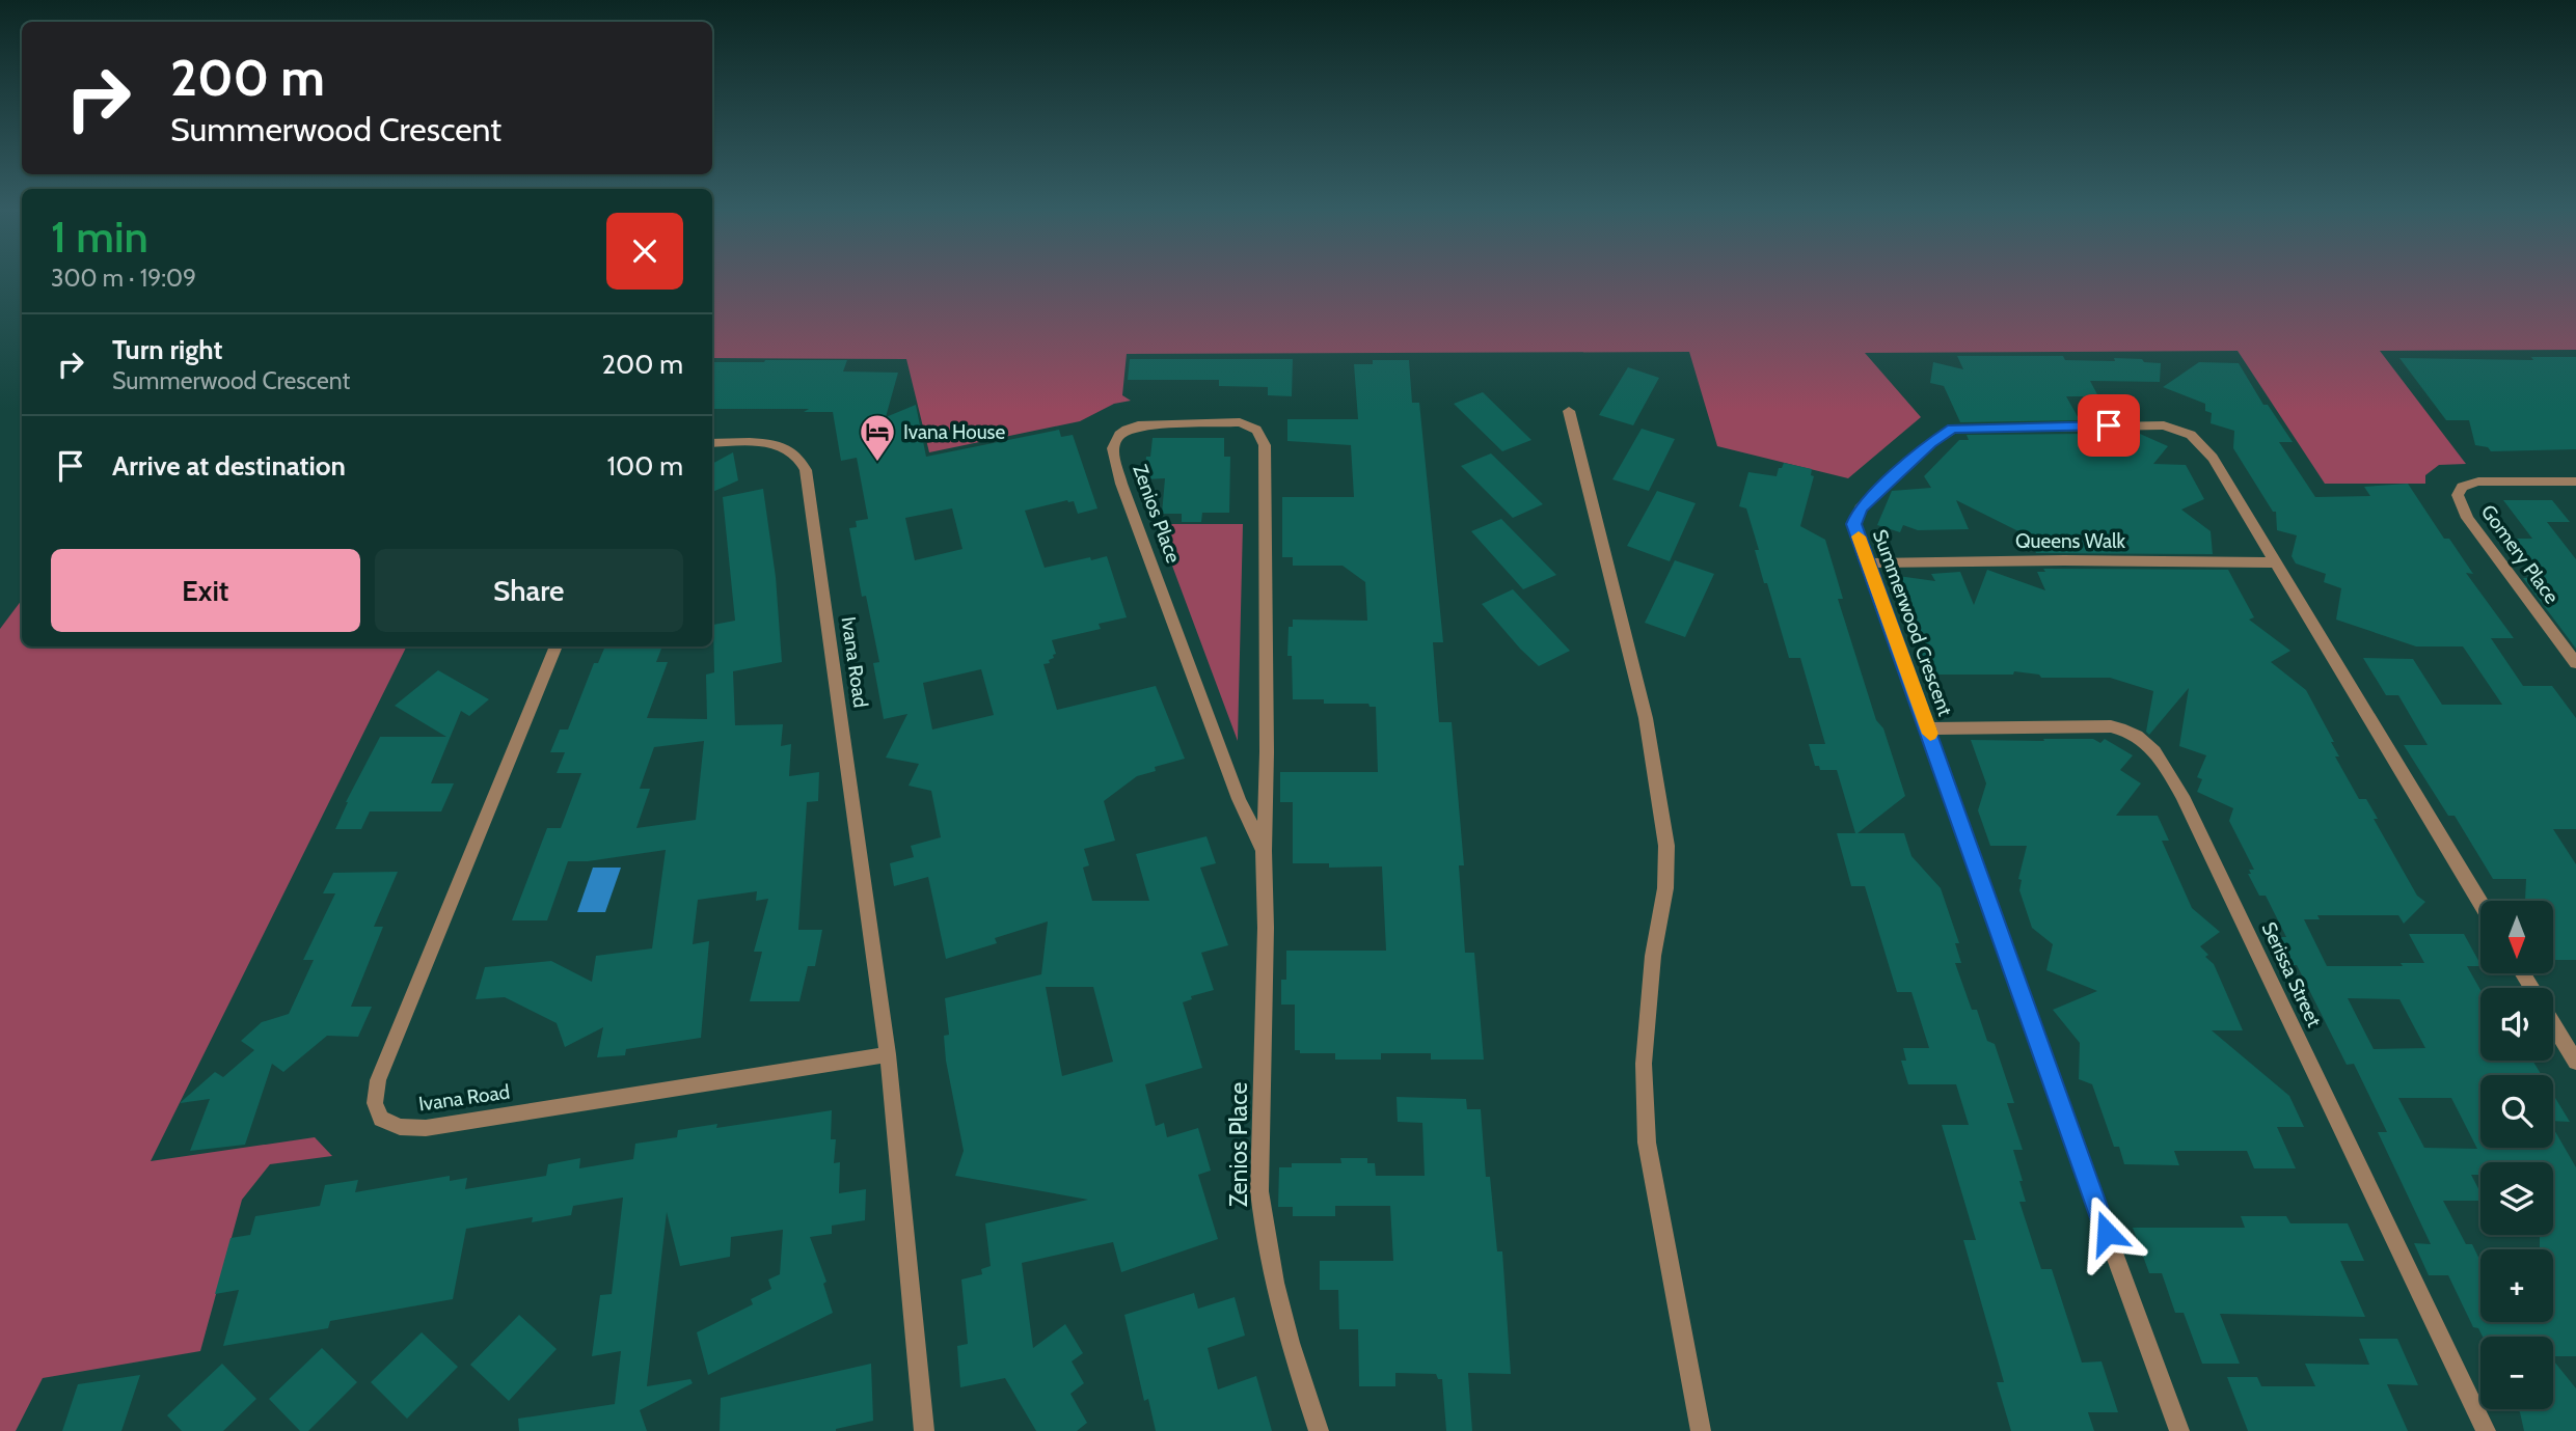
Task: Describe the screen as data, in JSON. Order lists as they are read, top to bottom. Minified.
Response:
{"streets":{"street":["Zenios Place","Queens Walk","Gomery Place","Summerwood Crescent","Ivana Road","Serissa Street"]},"crossings":[["Queens Walk","Summerwood Crescent"],["Summerwood Crescent","Serissa Street"]],"places":{"hotel":["Ivana House"]},"north":"bottom","page":{"turn":["200 m","Summerwood Crescent"],"heading":["1 min","300 m · 19:09"],"list":[{"name":"Turn right","note":"Summerwood Crescent","value":"200 m"},{"name":"Arrive at destination","value":"100 m"}],"buttons":["Exit","Share"],"map_buttons":["+","−"]}}
